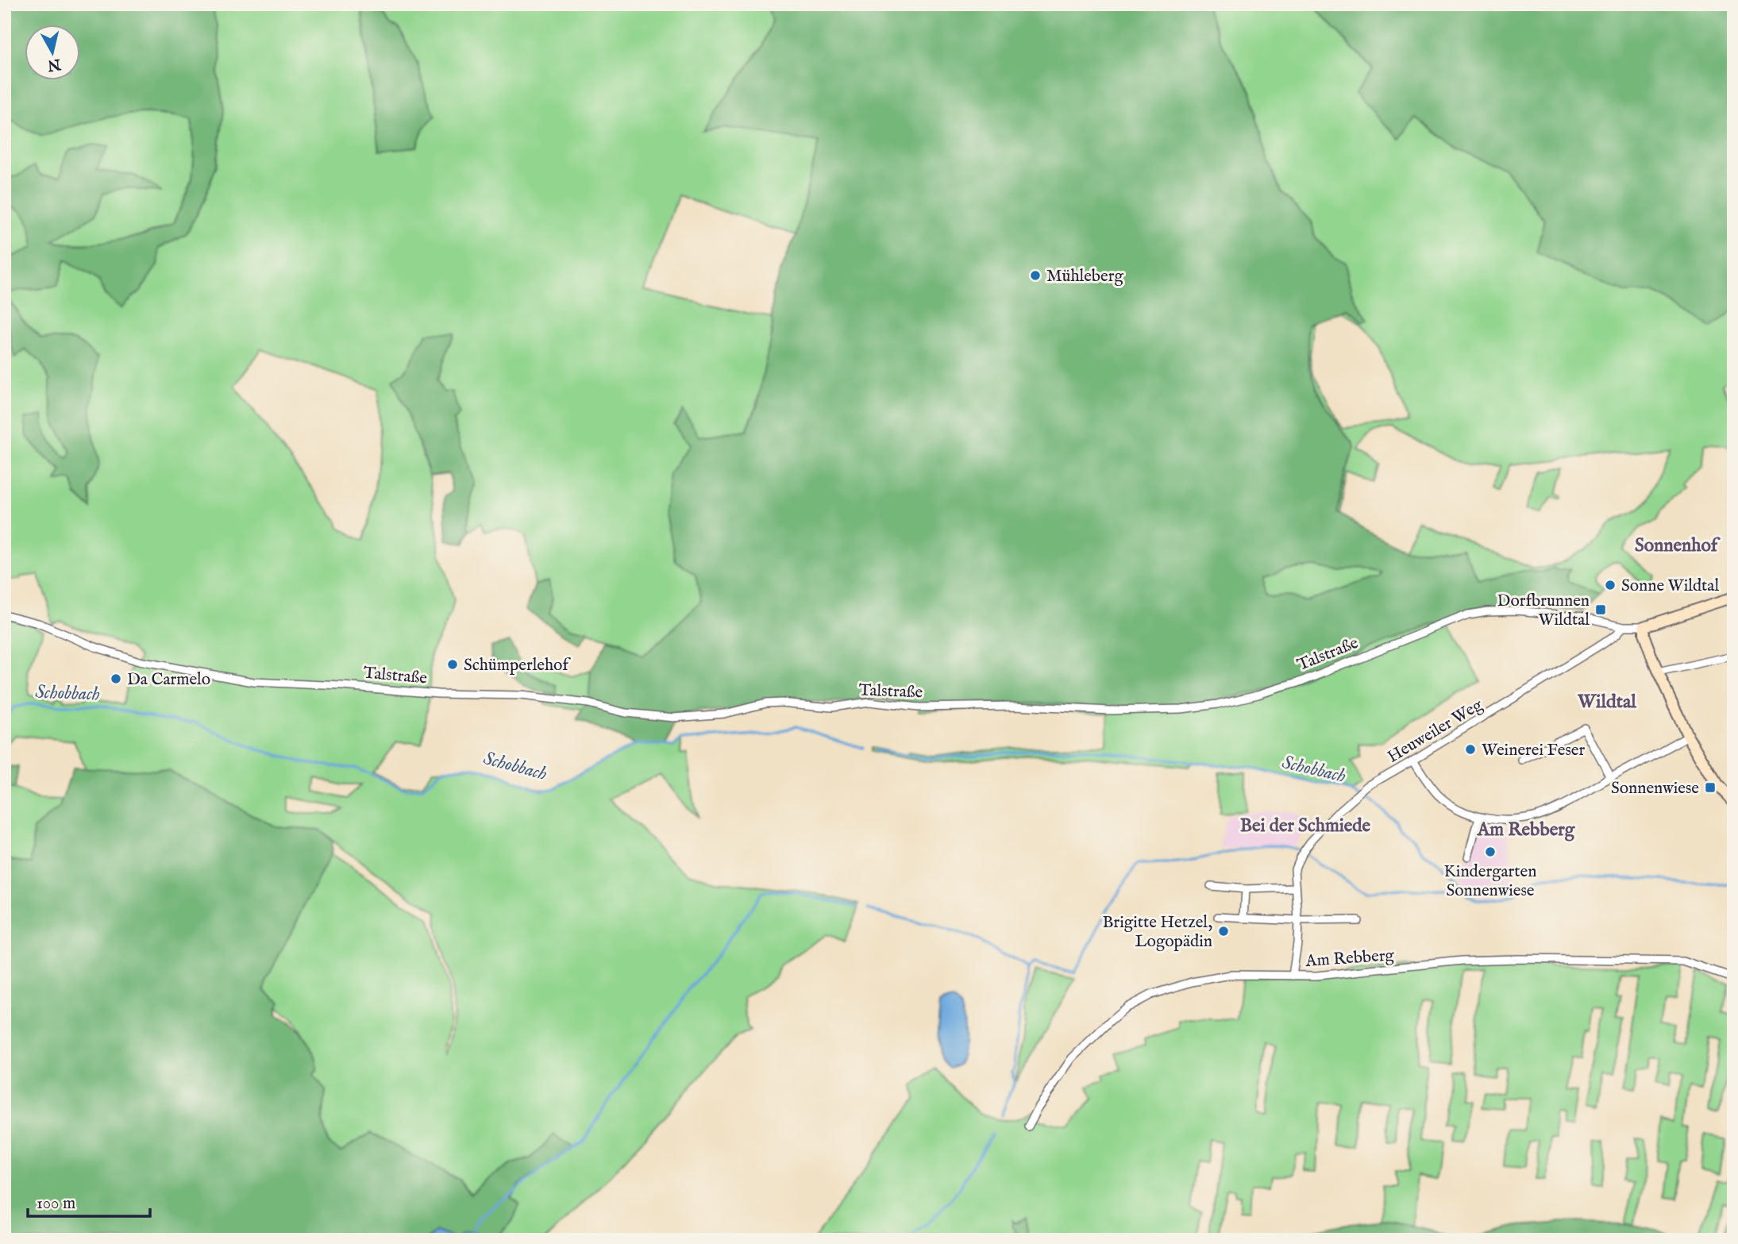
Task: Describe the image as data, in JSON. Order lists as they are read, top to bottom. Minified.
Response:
{"streets":{"street":["Talstraße","Heuweiler Weg","Am Rebberg"]},"crossings":[["Talstraße","Heuweiler Weg"],["Heuweiler Weg","Am Rebberg"]],"districts":["Sonnenhof","Wildtal","Bei der Schmiede","Am Rebberg"],"water":["Schobbach"],"places":{"other":["Mühleberg","Sonne Wildtal","Schümperlehof","Da Carmelo","Weinerei Feser","Kindergarten Sonnenwiese","Brigitte Hetzel, Logopädin"],"transit":["Dorfbrunnen Wildtal","Sonnenwiese"]},"scale_bar":"100 m","north":"bottom"}
